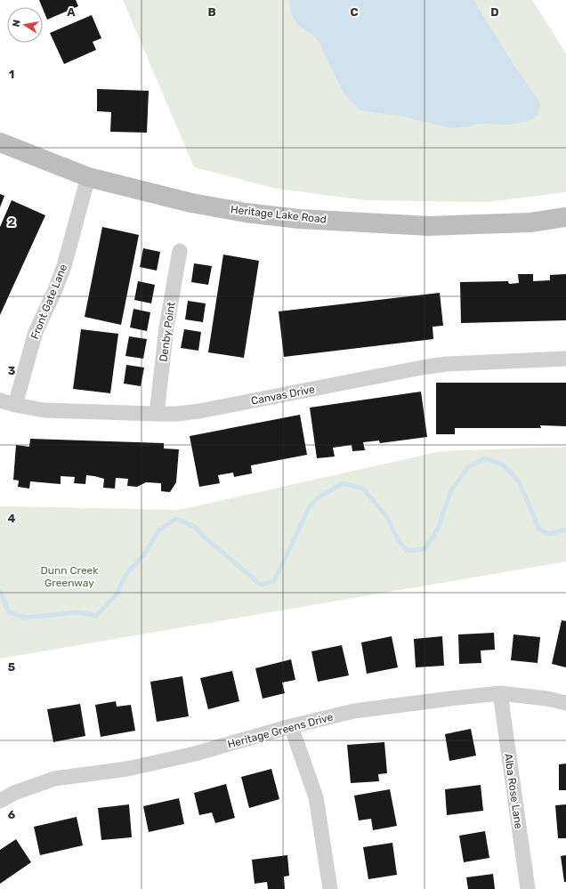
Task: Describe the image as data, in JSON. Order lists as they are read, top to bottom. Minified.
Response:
{"streets":{"main road":["Heritage Lake Road"],"street":["Front Gate Lane","Denby Point","Canvas Drive","Heritage Greens Drive","Alba Rose Lane"]},"crossings":[["Heritage Lake Road","Front Gate Lane"],["Front Gate Lane","Canvas Drive"],["Denby Point","Canvas Drive"],["Heritage Greens Drive","Alba Rose Lane"]],"parks":["Dunn Creek Greenway"],"north":"left","grid":{"columns":["A","B","C","D"],"rows":["1","2","3","4","5","6"]}}
